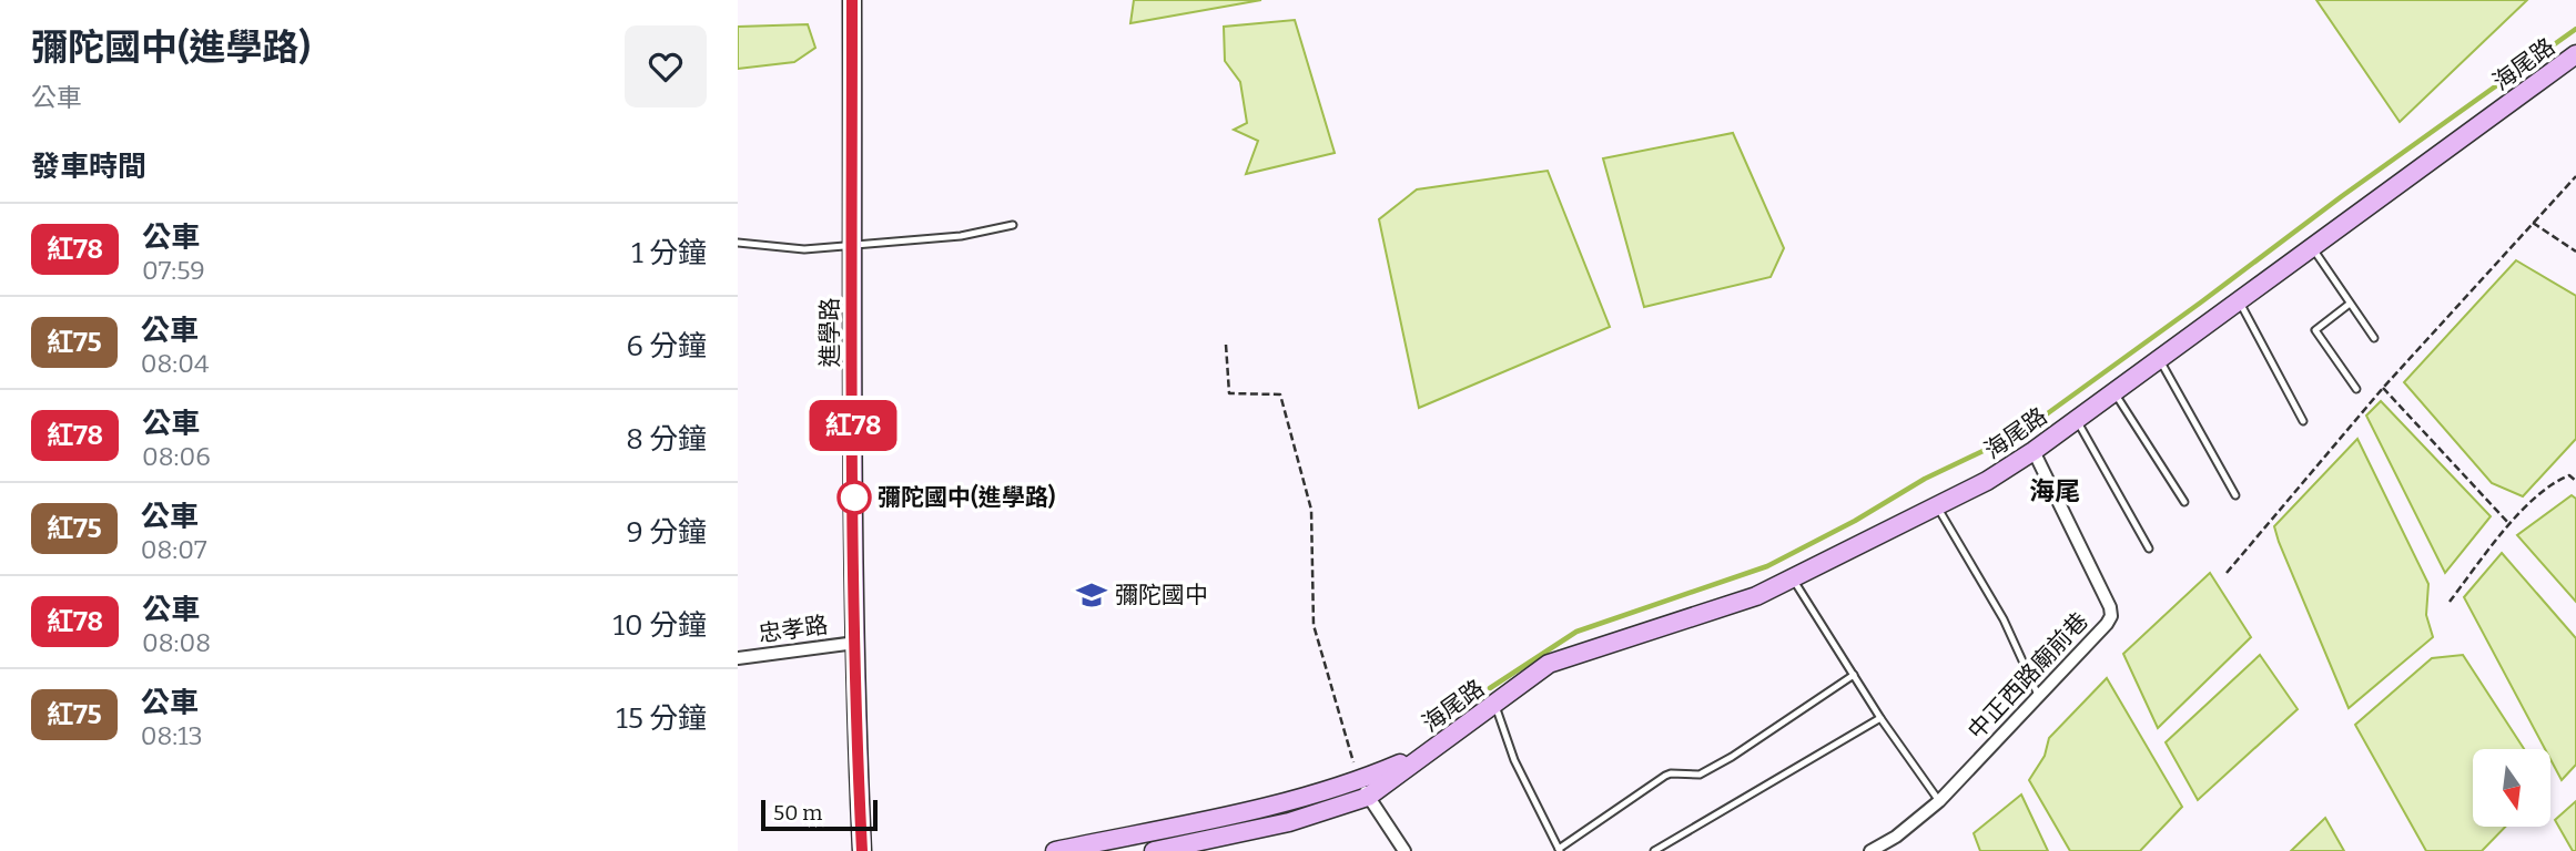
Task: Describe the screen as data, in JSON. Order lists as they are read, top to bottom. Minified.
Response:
{"streets":{"street":["海尾路","進學路","忠孝路","中正西路廟前巷"]},"crossings":[["海尾路","中正西路廟前巷"],["進學路","忠孝路"]],"districts":["海尾"],"places":{"other":["彌陀國中(進學路)"],"school or university":["彌陀國中"]},"lines":["bus line 紅78"],"scale_bar":"50 m","north":"bottom","page":{"heading":[["彌陀國中(進學路)","公車"],"發車時間"],"on_map":"紅78","list":[{"mark":"紅78","name":"公車","note":"07:59","value":"1 分鐘"},{"mark":"紅75","name":"公車","note":"08:04","value":"6 分鐘"},{"mark":"紅78","name":"公車","note":"08:06","value":"8 分鐘"},{"mark":"紅75","name":"公車","note":"08:07","value":"9 分鐘"},{"mark":"紅78","name":"公車","note":"08:08","value":"10 分鐘"},{"mark":"紅75","name":"公車","note":"08:13","value":"15 分鐘"}],"scale":"50 m"}}
